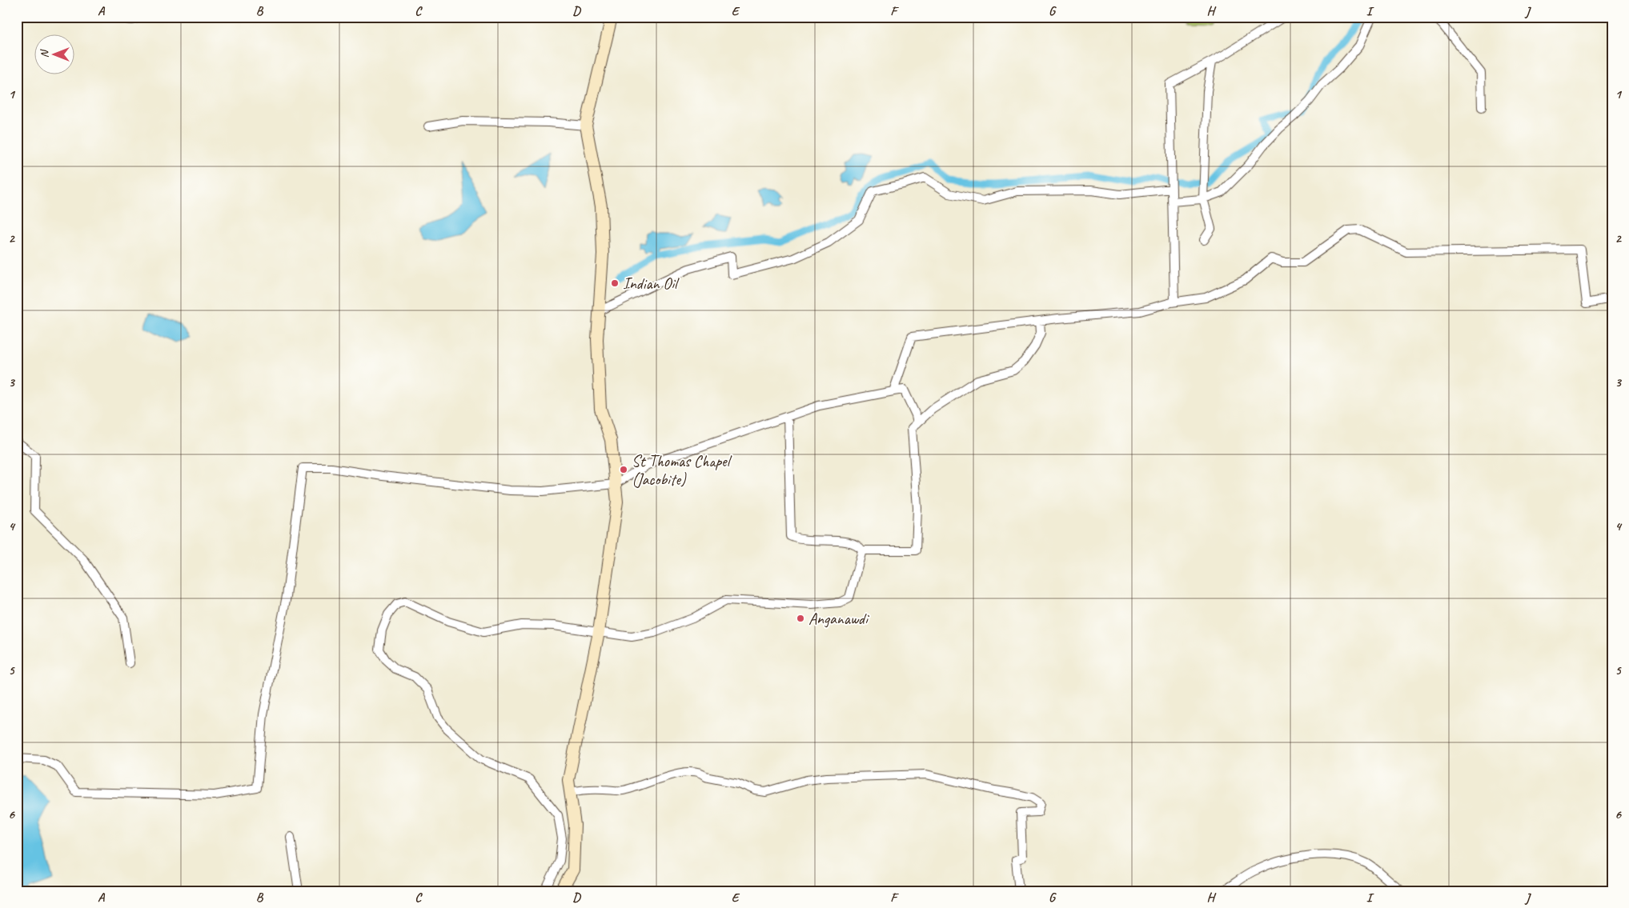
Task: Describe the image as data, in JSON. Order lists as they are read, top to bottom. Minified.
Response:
{"places":["Indian Oil","St Thomas Chapel (Jacobite)","Anganawdi"],"north":"left","grid":{"columns":["A","B","C","D","E","F","G","H","I","J"],"rows":["1","2","3","4","5","6"]}}
